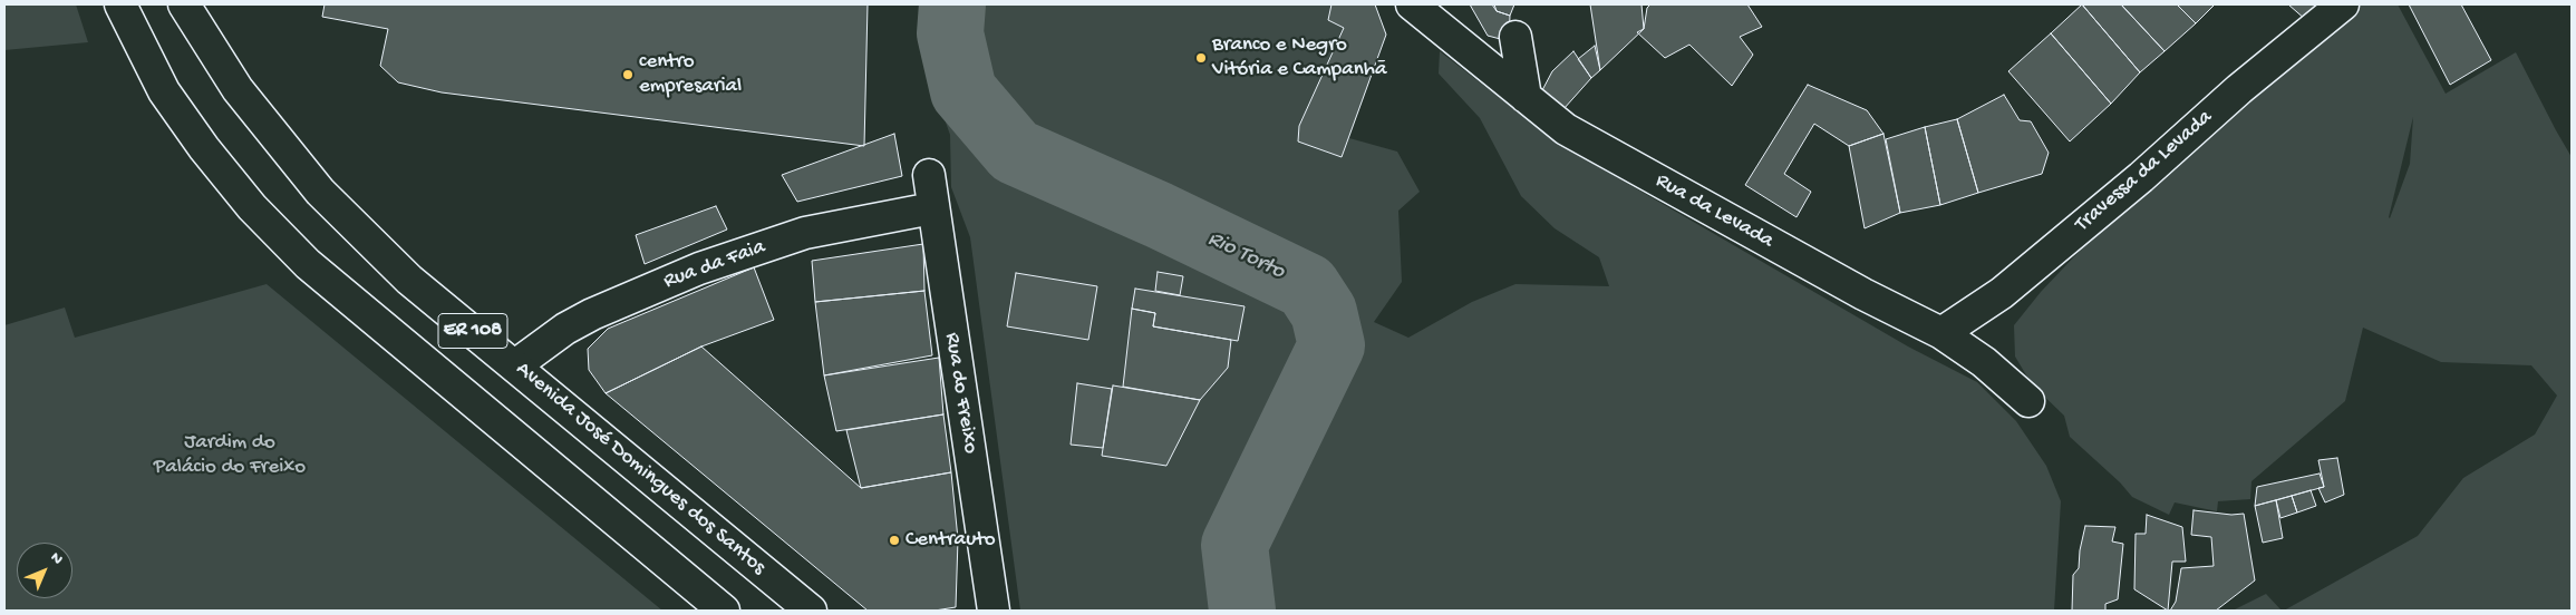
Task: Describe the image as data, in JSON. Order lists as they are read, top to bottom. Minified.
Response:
{"streets":{"street":["Travessa da Levada","Rua da Levada","Rua da Faia","ER 108","Rua do Freixo","Avenida José Domingues dos Santos"]},"crossings":[["Travessa da Levada","Rua da Levada"],["Rua da Faia","Rua do Freixo"],["Rua da Faia","Avenida José Domingues dos Santos"]],"water":["Rio Torto"],"parks":["Jardim do Palácio do Freixo"],"places":["Branco e Negro Vitória e Campanhã","centro empresarial","Centrauto"],"north":"top right"}
